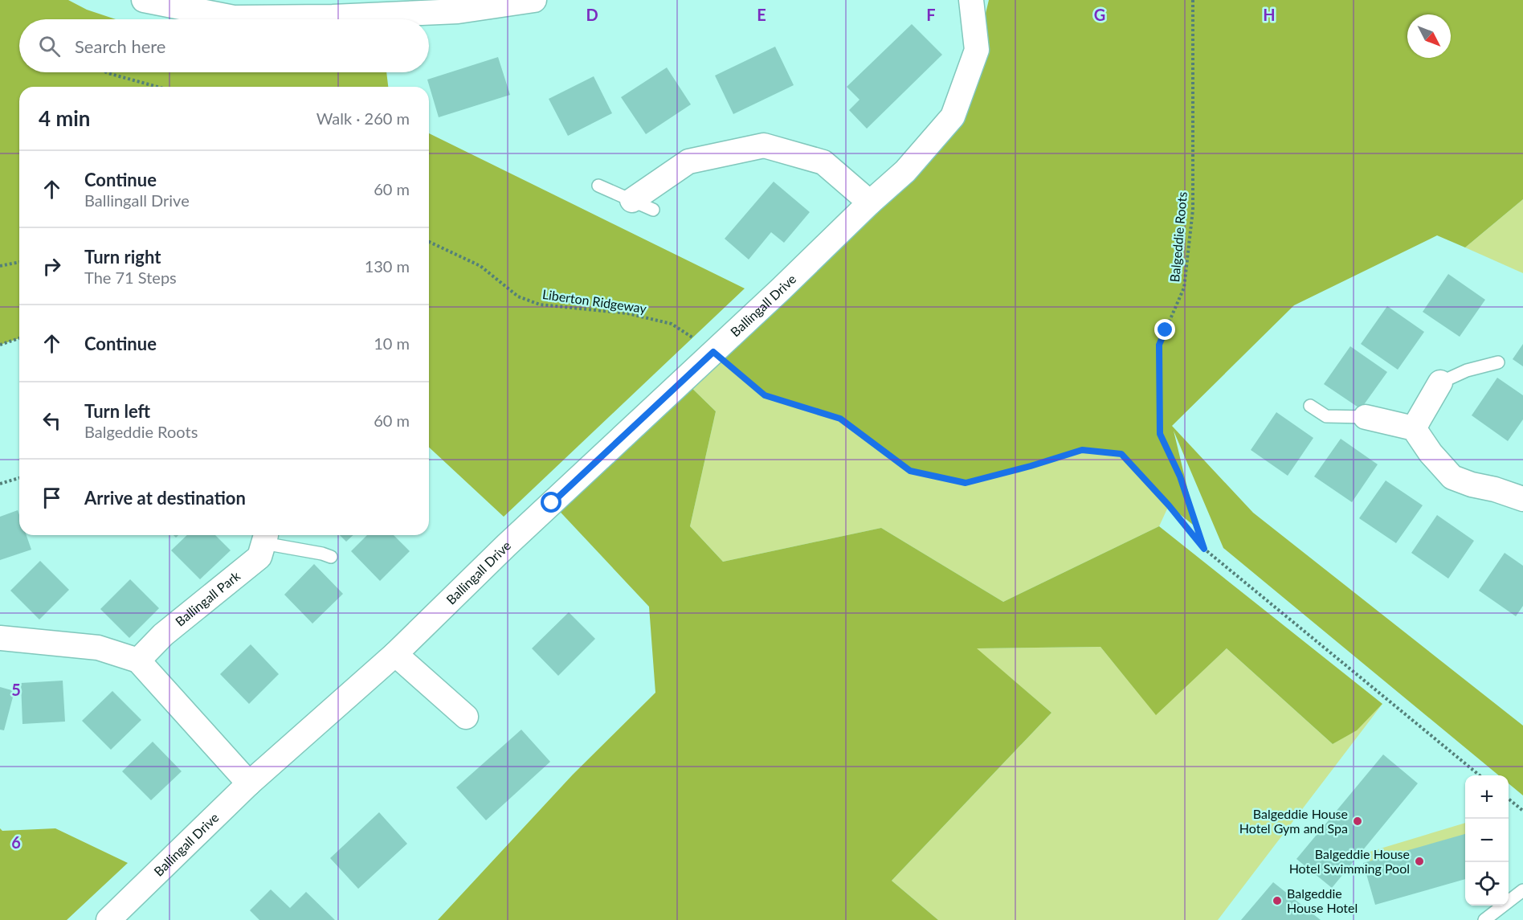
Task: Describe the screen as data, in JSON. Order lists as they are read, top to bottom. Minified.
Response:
{"streets":{"street":["Ballingall Drive","Ballingall Park"],"path":["Balgeddie Roots","Liberton Ridgeway"]},"crossings":[["Balgeddie Roots","Liberton Ridgeway"],["Liberton Ridgeway","Ballingall Drive"]],"places":["Balgeddie House Hotel Gym and Spa","Balgeddie House Hotel Swimming Pool","Balgeddie House Hotel"],"north":"bottom right","page":{"search":"Search here","heading":["4 min","Walk · 260 m"],"list":[["Continue","Ballingall Drive","60 m"],["Turn right","The 71 Steps","130 m"],["Continue","10 m"],["Turn left","Balgeddie Roots","60 m"],"Arrive at destination"],"map_buttons":["+","−"]},"grid":{"columns":["D","E","F","G","H"],"rows":["5","6"]}}
